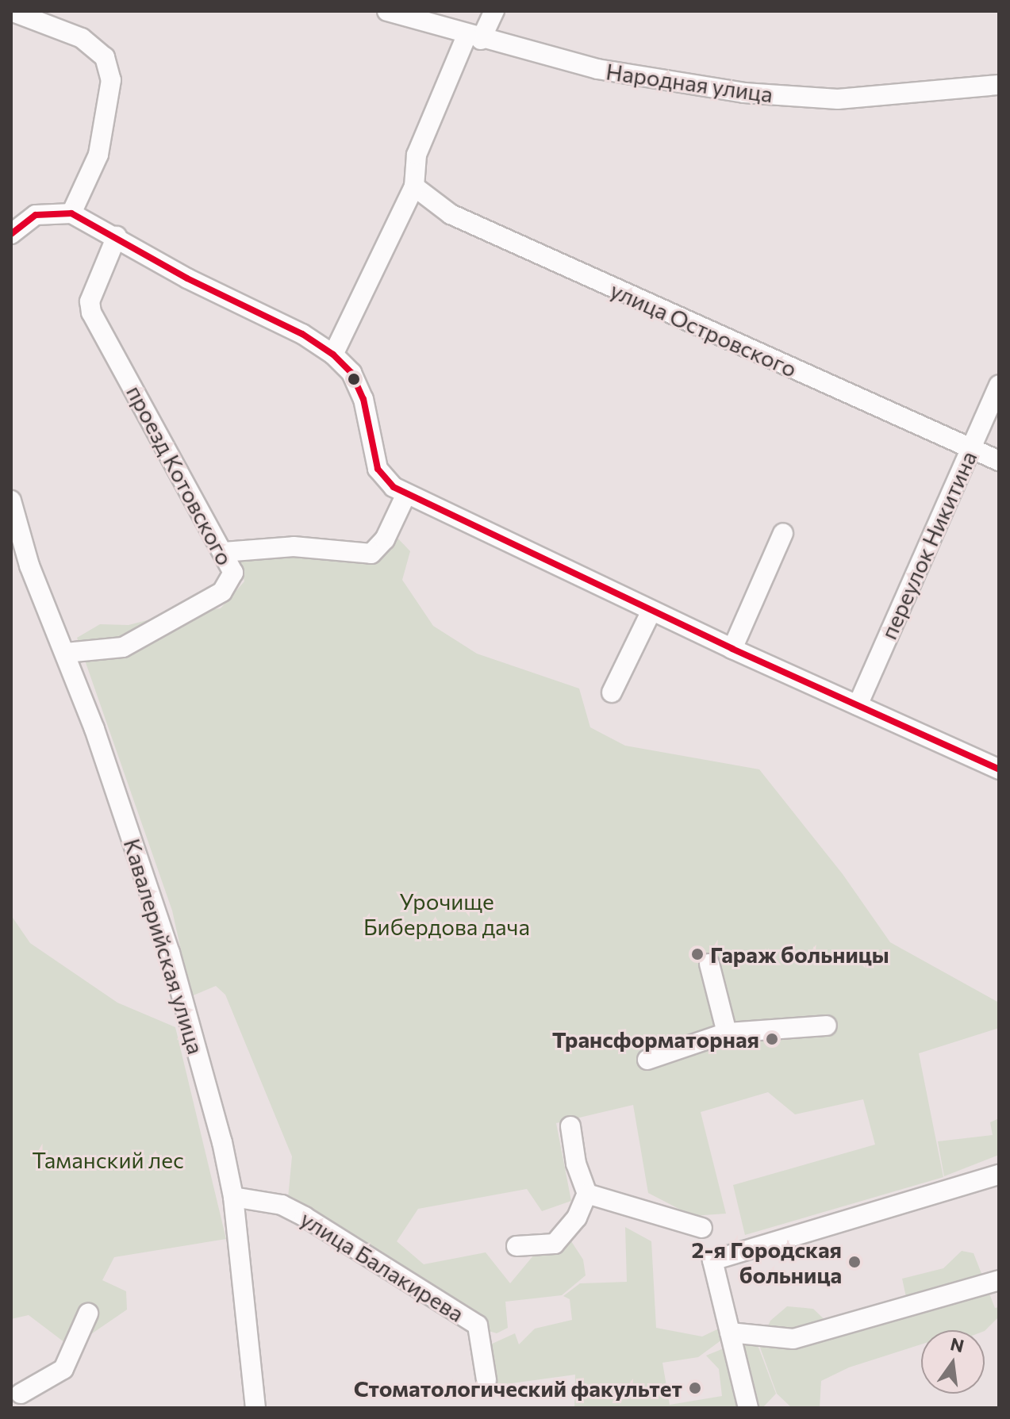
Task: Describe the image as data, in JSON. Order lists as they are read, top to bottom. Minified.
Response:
{"streets":{"street":["Народная улица","улица Островского","проезд Котовского","переулок Никитина","Кавалерийская улица","улица Балакирева"]},"crossings":[["улица Островского","переулок Никитина"],["проезд Котовского","Кавалерийская улица"],["Кавалерийская улица","улица Балакирева"]],"parks":["Урочище Бибердова дача","Таманский лес"],"places":["Гараж больницы","Трансформаторная","2-я Городская больница","Стоматологический факультет"],"north":"top"}
